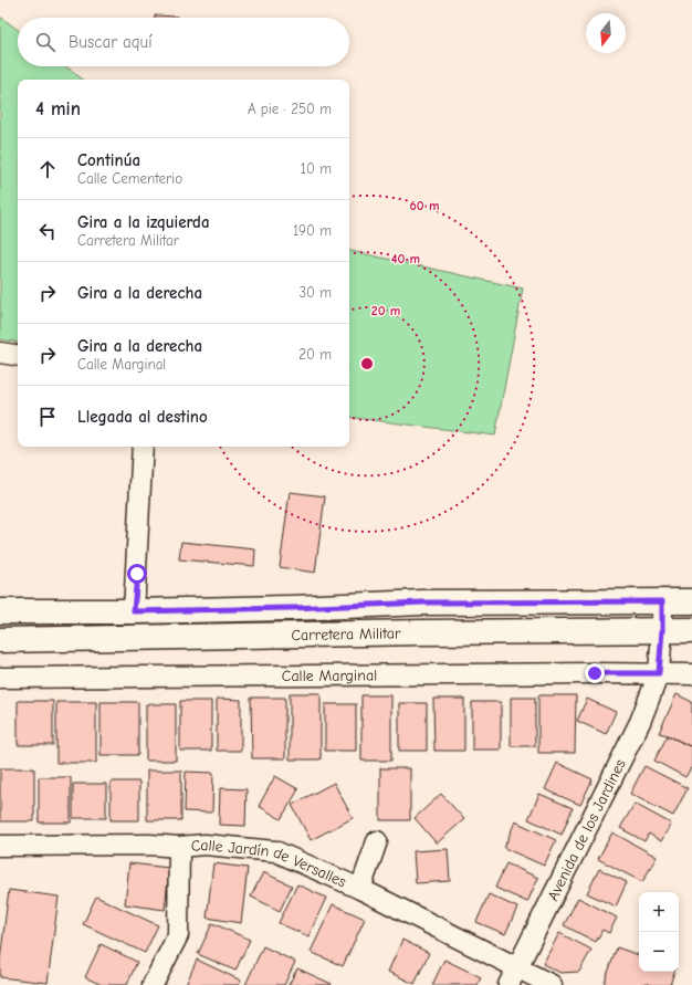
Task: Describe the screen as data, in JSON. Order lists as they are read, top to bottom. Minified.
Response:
{"streets":{"main road":["Carretera Militar"],"street":["Calle Marginal","Avenida de los Jardines","Calle Jardín de Versalles"]},"crossings":[["Carretera Militar","Avenida de los Jardines"],["Calle Marginal","Avenida de los Jardines"],["Avenida de los Jardines","Calle Jardín de Versalles"]],"north":"bottom","page":{"search":"Buscar aquí","heading":["4 min","A pie · 250 m"],"list":[["Continúa","Calle Cementerio","10 m"],["Gira a la izquierda","Carretera Militar","190 m"],["Gira a la derecha","30 m"],["Gira a la derecha","Calle Marginal","20 m"],"Llegada al destino"],"map_buttons":["+","−"]},"rings":["60 m","40 m","20 m"]}
